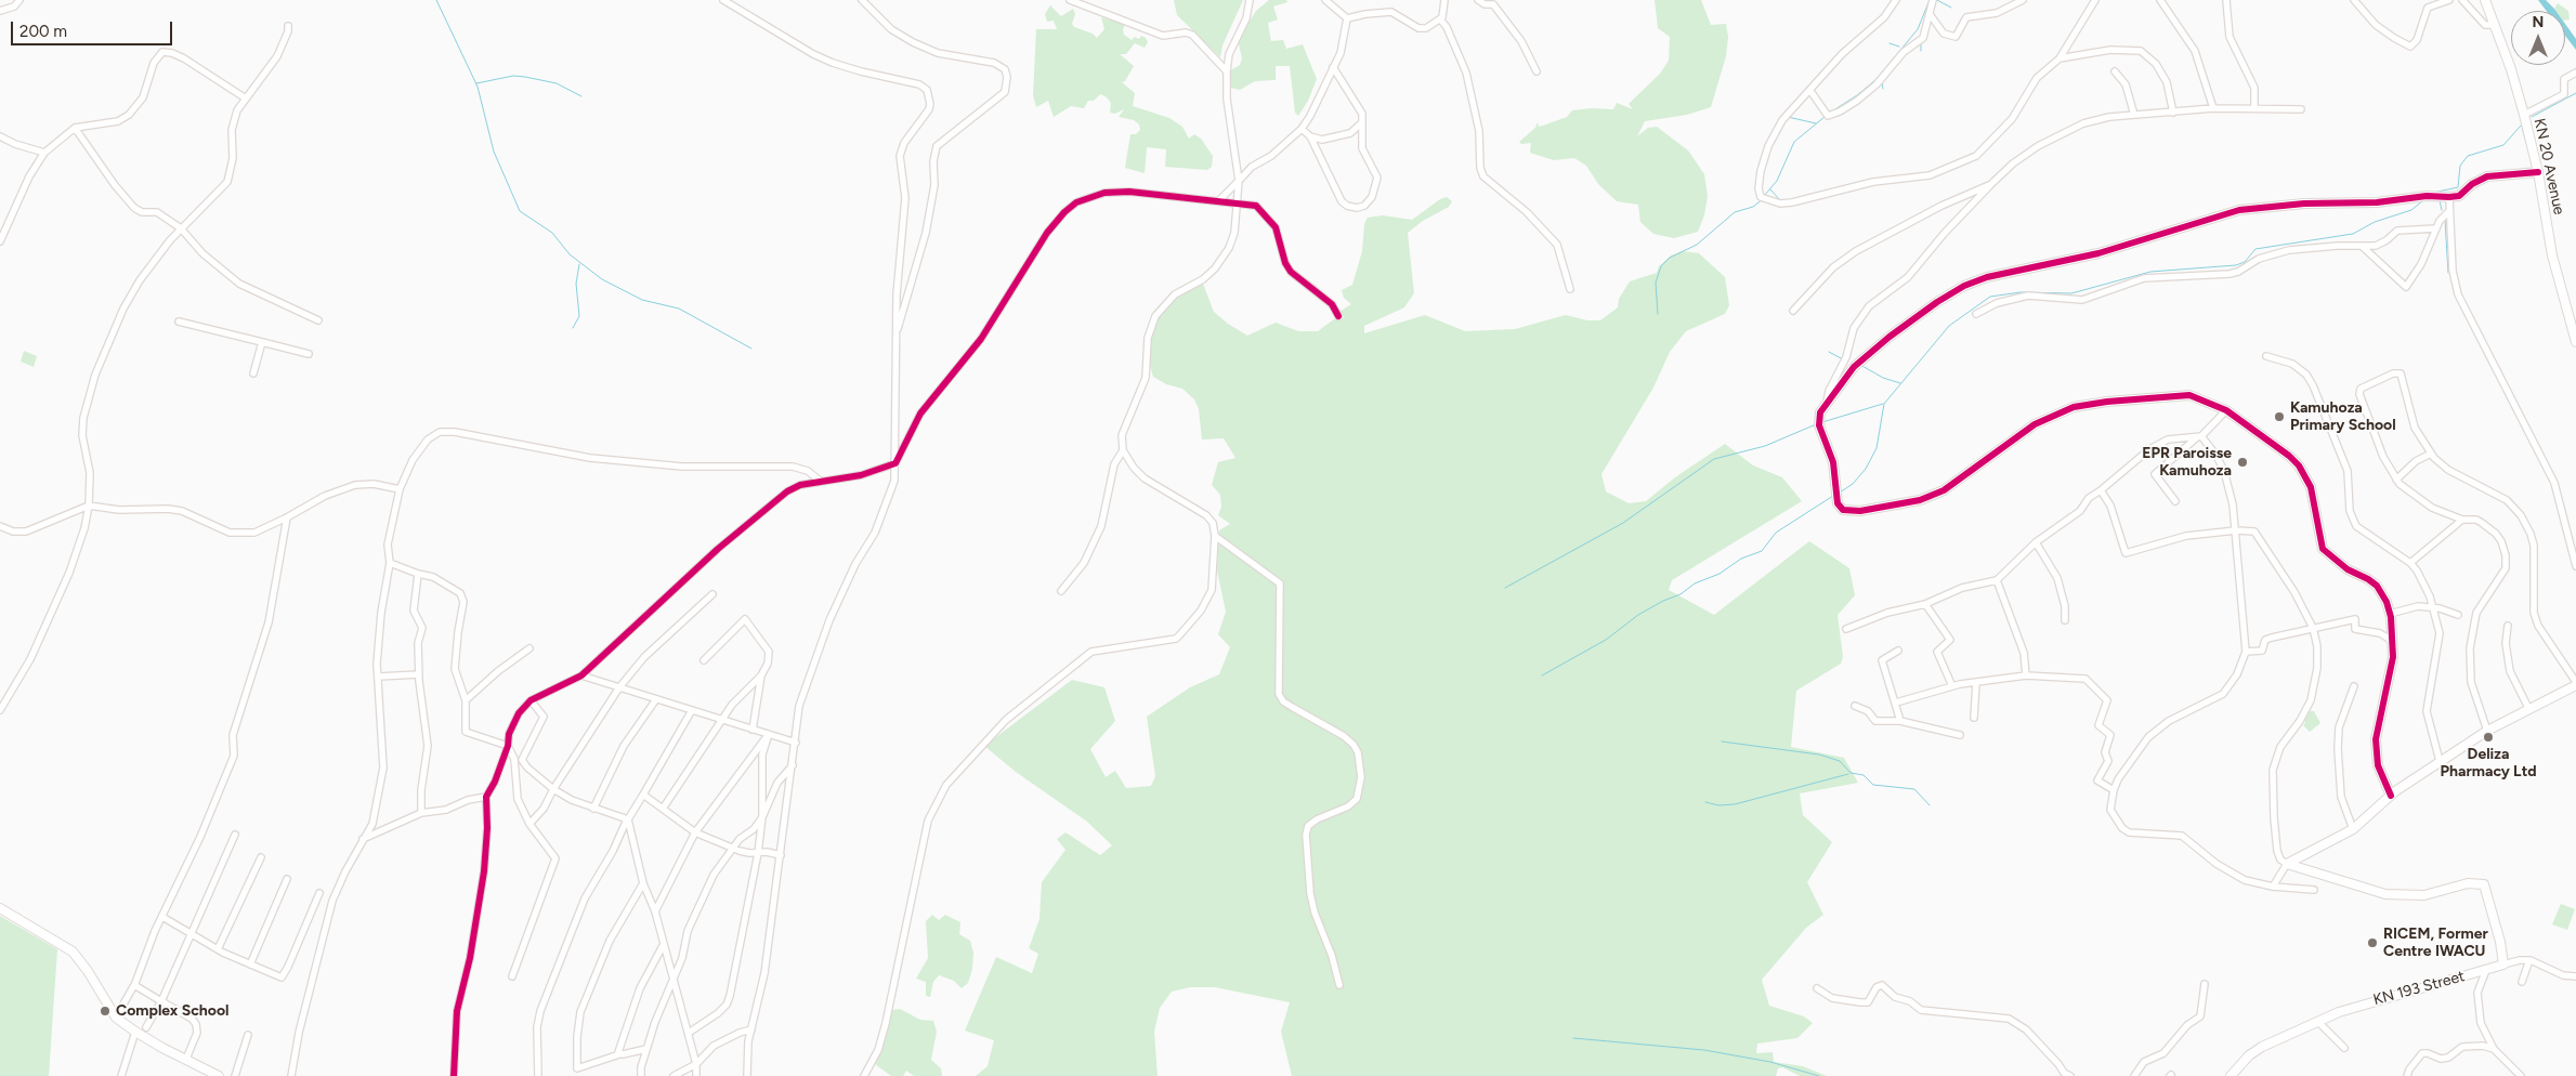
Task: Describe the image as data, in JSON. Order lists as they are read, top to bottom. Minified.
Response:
{"streets":{"street":["KN 20 Avenue","KN 193 Street"]},"places":["Kamuhoza Primary School","EPR Paroisse Kamuhoza","Deliza Pharmacy Ltd","RICEM, Former Centre IWACU","Complex School"],"scale_bar":"200 m","north":"top"}
